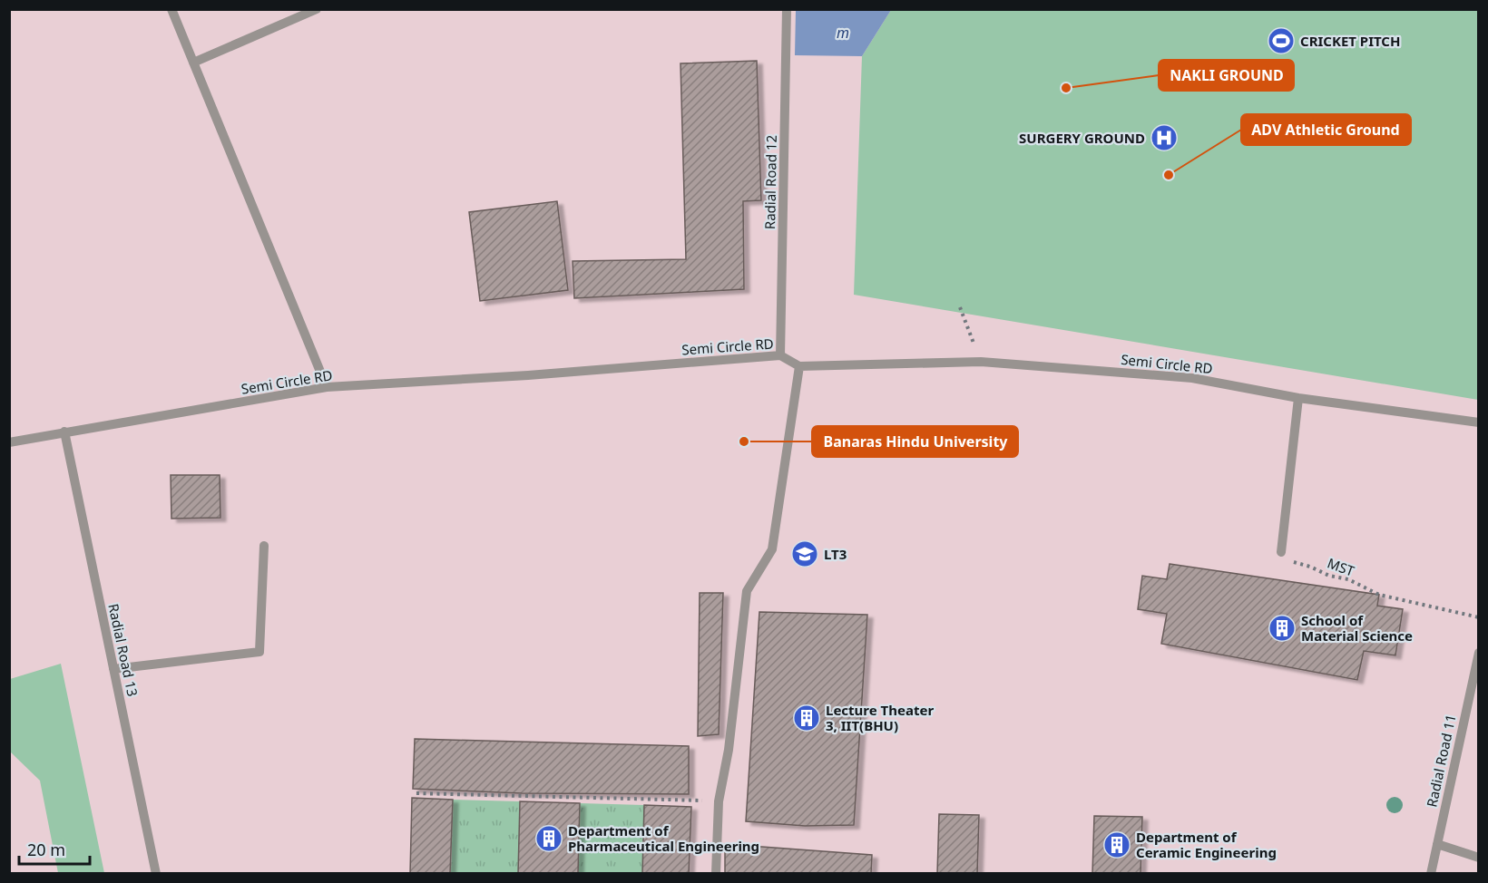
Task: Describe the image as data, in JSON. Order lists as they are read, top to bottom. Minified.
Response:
{"streets":{"lane":["Radial Road 12","Semi Circle RD","Radial Road 13","Radial Road 11"],"path":["MST"]},"crossings":[["Radial Road 12","Semi Circle RD"],["Semi Circle RD","Radial Road 13"]],"water":["m"],"places":{"sports":["CRICKET PITCH"],"other":["NAKLI GROUND","ADV Athletic Ground","Banaras Hindu University"],"hospital":["SURGERY GROUND"],"school or university":["LT3"],"building":["School of Material Science","Lecture Theater 3, IIT(BHU)","Department of Pharmaceutical Engineering","Department of Ceramic Engineering"]},"scale_bar":"20 m"}
